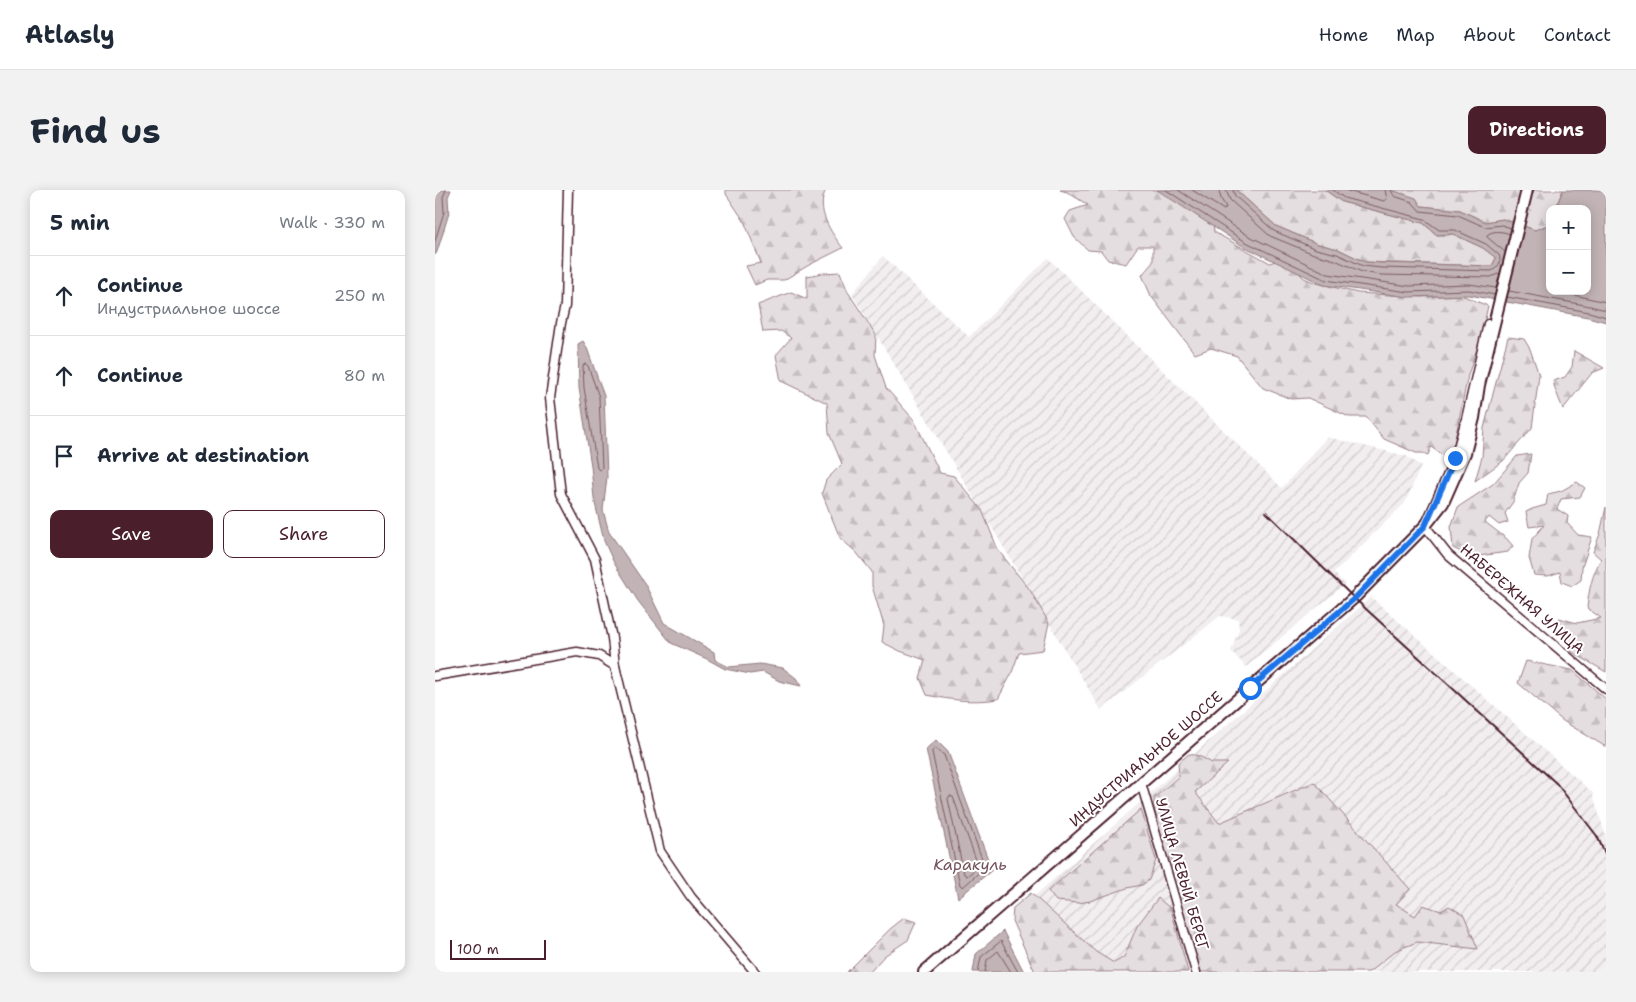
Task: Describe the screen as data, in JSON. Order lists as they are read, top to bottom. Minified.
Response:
{"streets":{"main road":["ИНДУСТРИАЛЬНОЕ ШОССЕ"],"street":["НАБЕРЕЖНАЯ УЛИЦА","УЛИЦА ЛЕВЫЙ БЕРЕГ"]},"crossings":[["НАБЕРЕЖНАЯ УЛИЦА","ИНДУСТРИАЛЬНОЕ ШОССЕ"],["ИНДУСТРИАЛЬНОЕ ШОССЕ","УЛИЦА ЛЕВЫЙ БЕРЕГ"]],"water":["Каракуль"],"scale_bar":"100 m","page":{"header":"Atlasly","nav":["Home","Map","About","Contact"],"buttons":["Directions",["Save","Share"]],"title":"Find us","heading":["5 min","Walk · 330 m"],"map_buttons":["+","−"],"list":[["Continue","Индустриальное шоссе","250 m"],["Continue","80 m"],"Arrive at destination"],"scale":"100 m"}}
